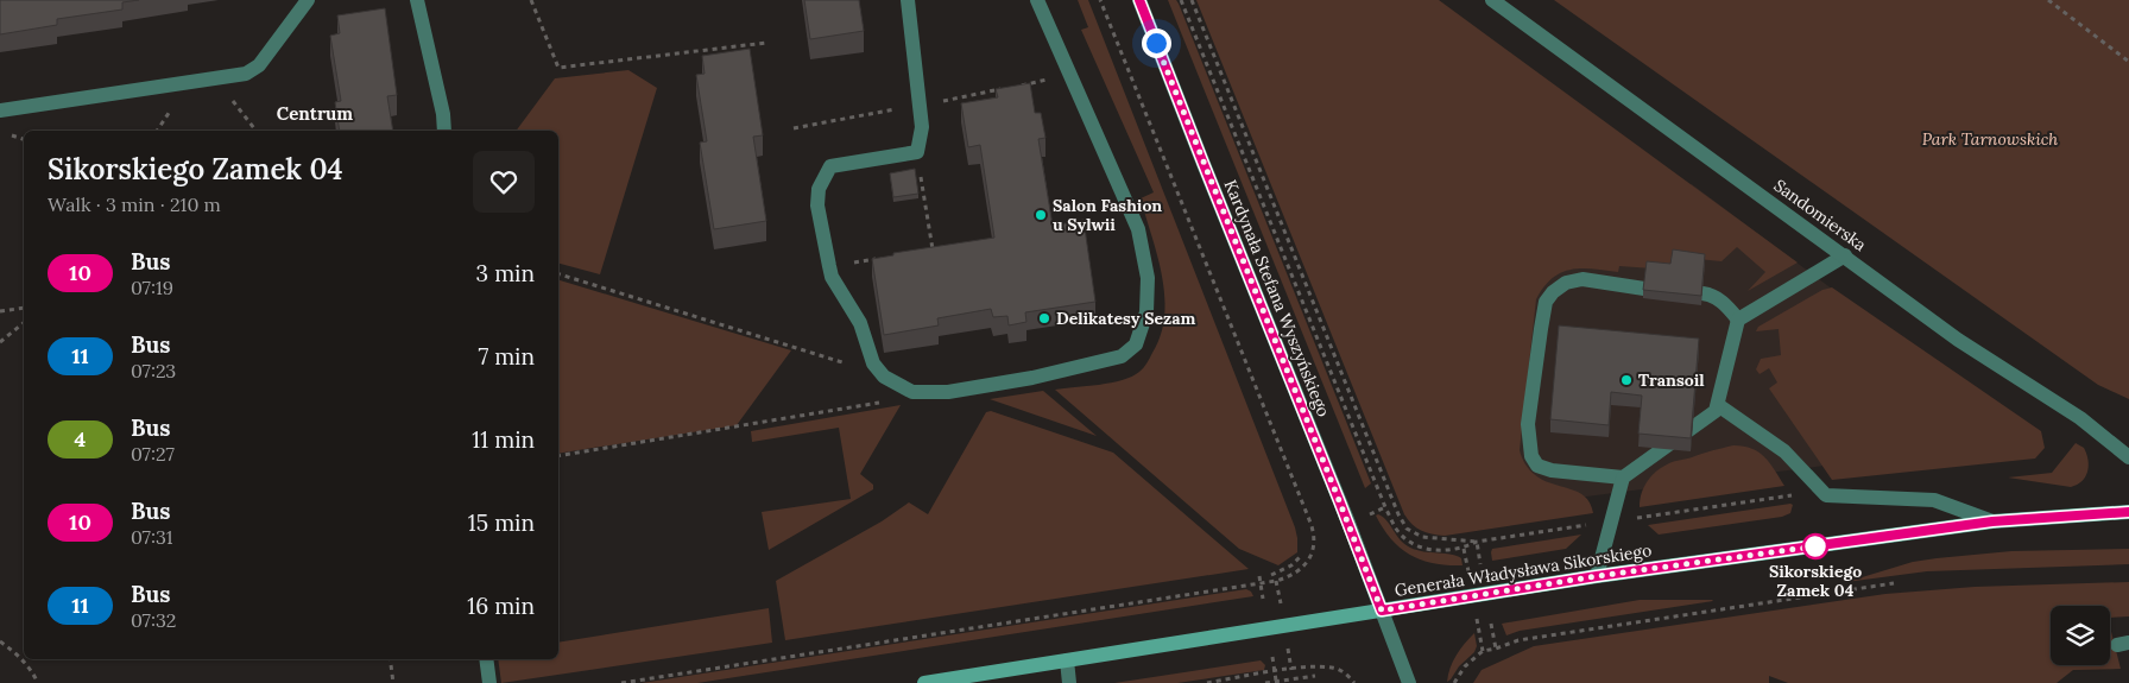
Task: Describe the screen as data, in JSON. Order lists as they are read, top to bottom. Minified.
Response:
{"streets":{"street":["Sandomierska","Kardynała Stefana Wyszyńskiego","Generała Władysława Sikorskiego"]},"crossings":[["Kardynała Stefana Wyszyńskiego","Generała Władysława Sikorskiego"]],"districts":["Centrum"],"parks":["Park Tarnowskich"],"places":["Salon Fashion u Sylwii","Delikatesy Sezam","Transoil","Sikorskiego Zamek 04"],"lines":["bus line 10"],"page":{"heading":["Sikorskiego Zamek 04","Walk · 3 min · 210 m"],"list":[{"mark":"10","name":"Bus","note":"07:19","value":"3 min"},{"mark":"11","name":"Bus","note":"07:23","value":"7 min"},{"mark":"4","name":"Bus","note":"07:27","value":"11 min"},{"mark":"10","name":"Bus","note":"07:31","value":"15 min"},{"mark":"11","name":"Bus","note":"07:32","value":"16 min"}]}}
